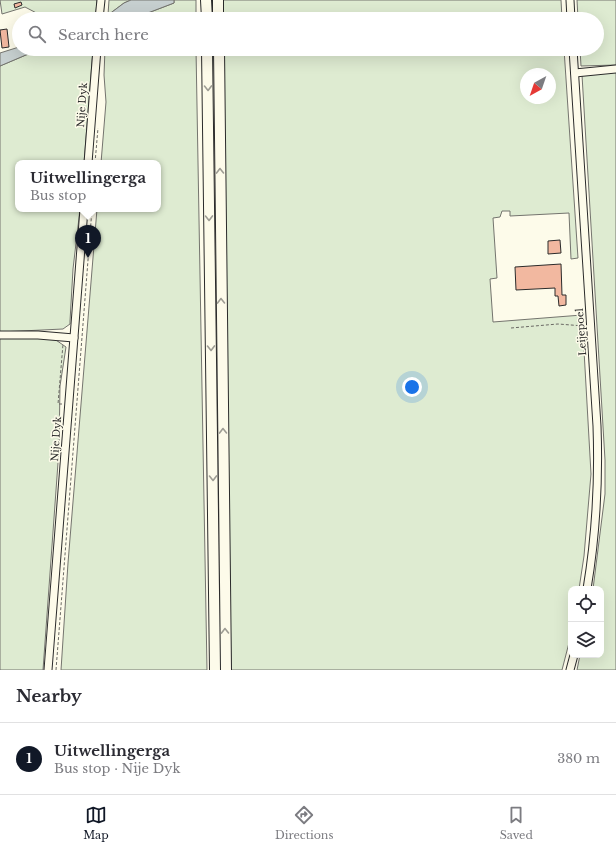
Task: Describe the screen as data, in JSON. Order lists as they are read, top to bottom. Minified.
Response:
{"streets":{"street":["Nije Dyk","Leijepoel"]},"north":"bottom left","page":{"search":"Search here","popup":["Uitwellingerga","Bus stop"],"pins":"1","heading":"Nearby","list":[{"mark":"1","name":"Uitwellingerga","note":"Bus stop · Nije Dyk","value":"380 m"}],"nav":["Map","Directions","Saved"]}}
